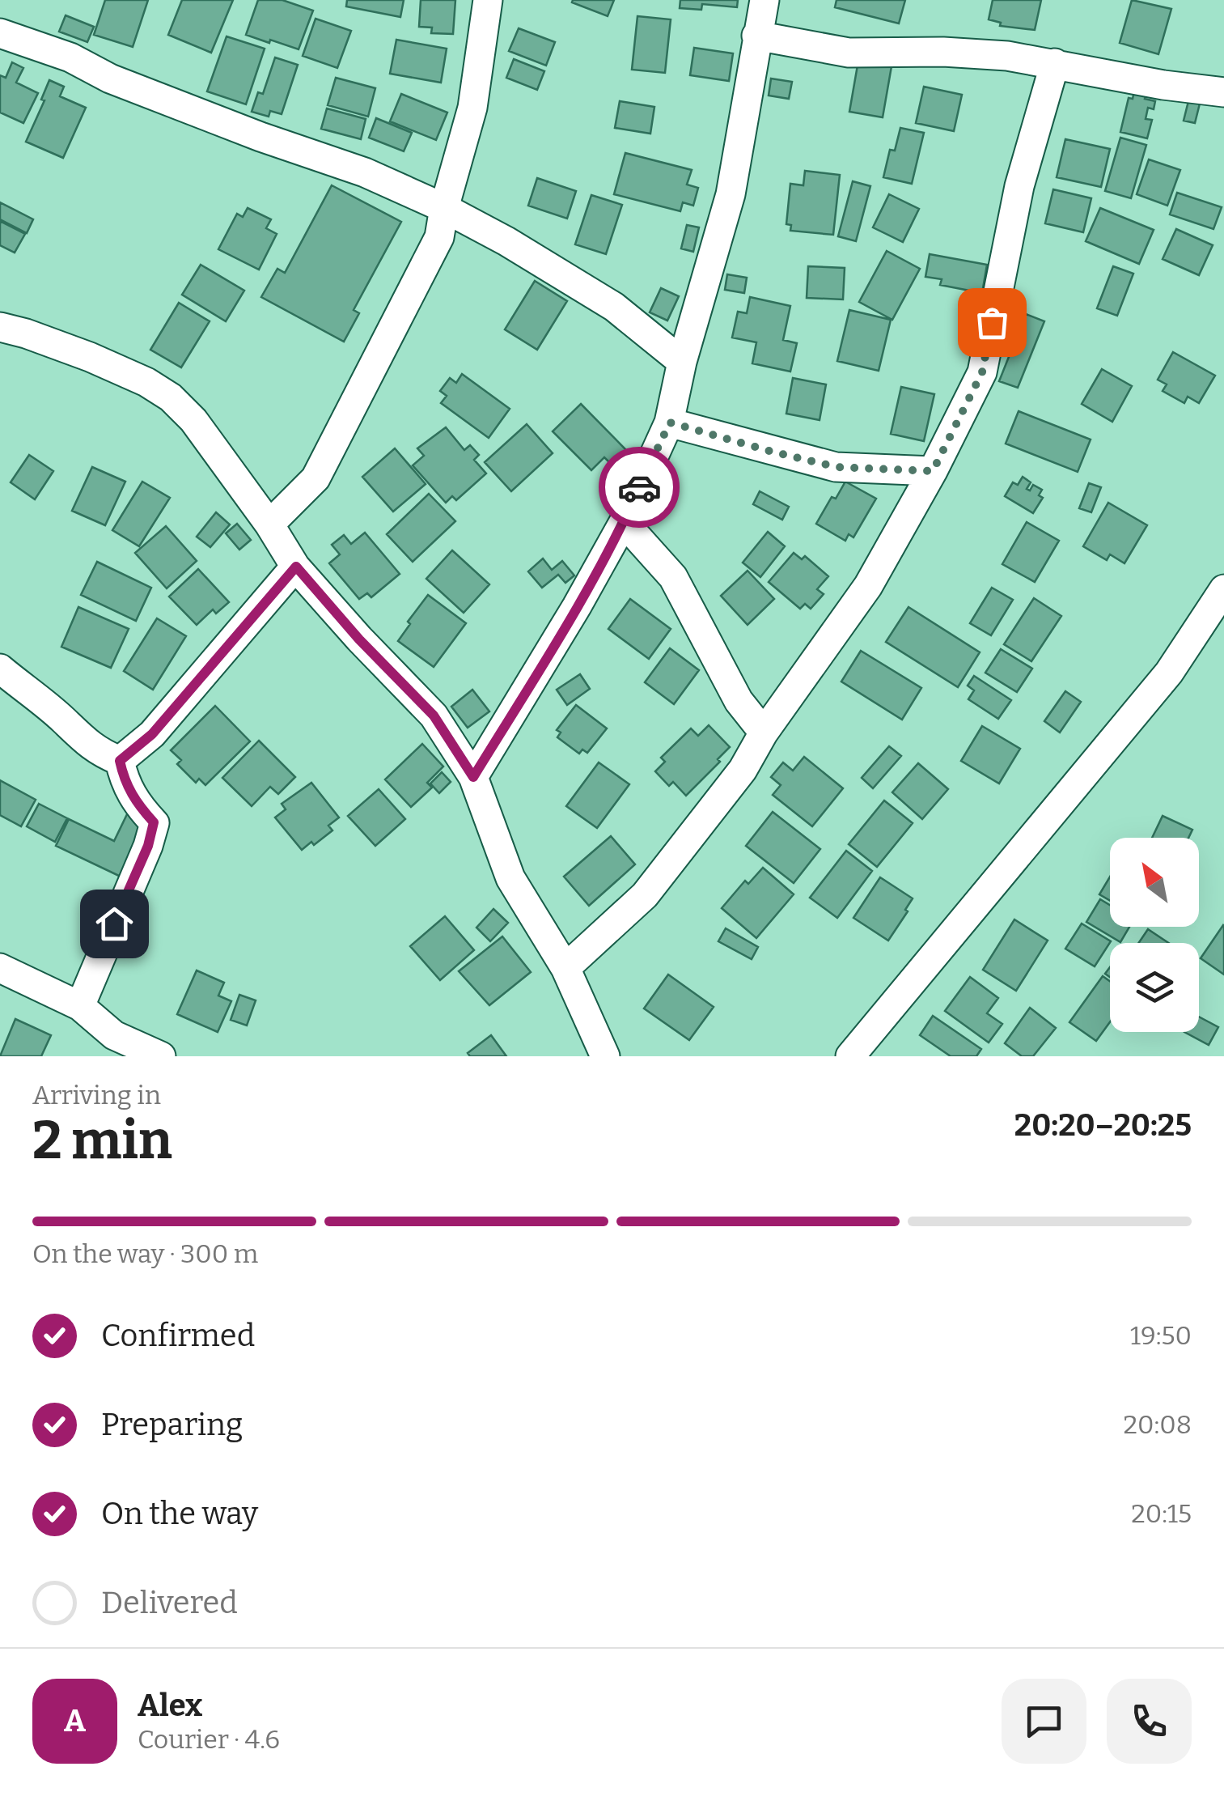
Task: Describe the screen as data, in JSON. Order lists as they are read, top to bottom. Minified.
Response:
{"north":"top left","page":{"heading":["2 min","Arriving in","20:20–20:25"],"panel":["Alex","Courier · 4.6"],"bar":"On the way · 300 m","list":[["Confirmed","19:50"],["Preparing","20:08"],["On the way","20:15"],"Delivered"],"round":"A"}}
